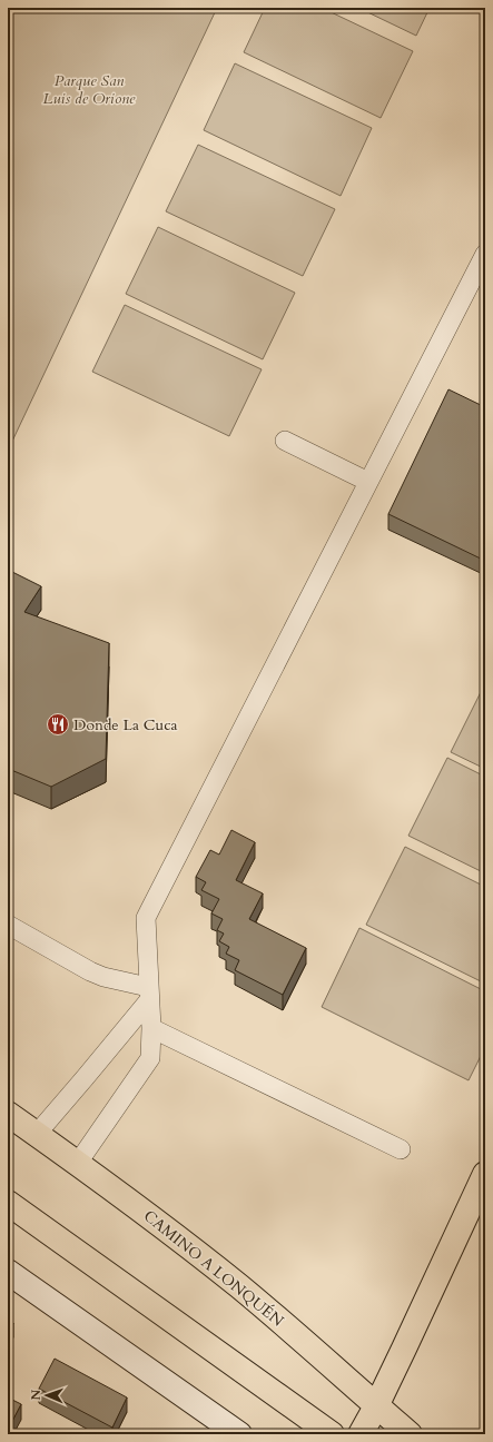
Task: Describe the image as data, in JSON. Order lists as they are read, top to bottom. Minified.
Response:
{"streets":{"main road":["CAMINO A LONQUÉN"]},"parks":["Parque San Luis de Orione"],"places":{"restaurant":["Donde La Cuca"]},"north":"left"}
